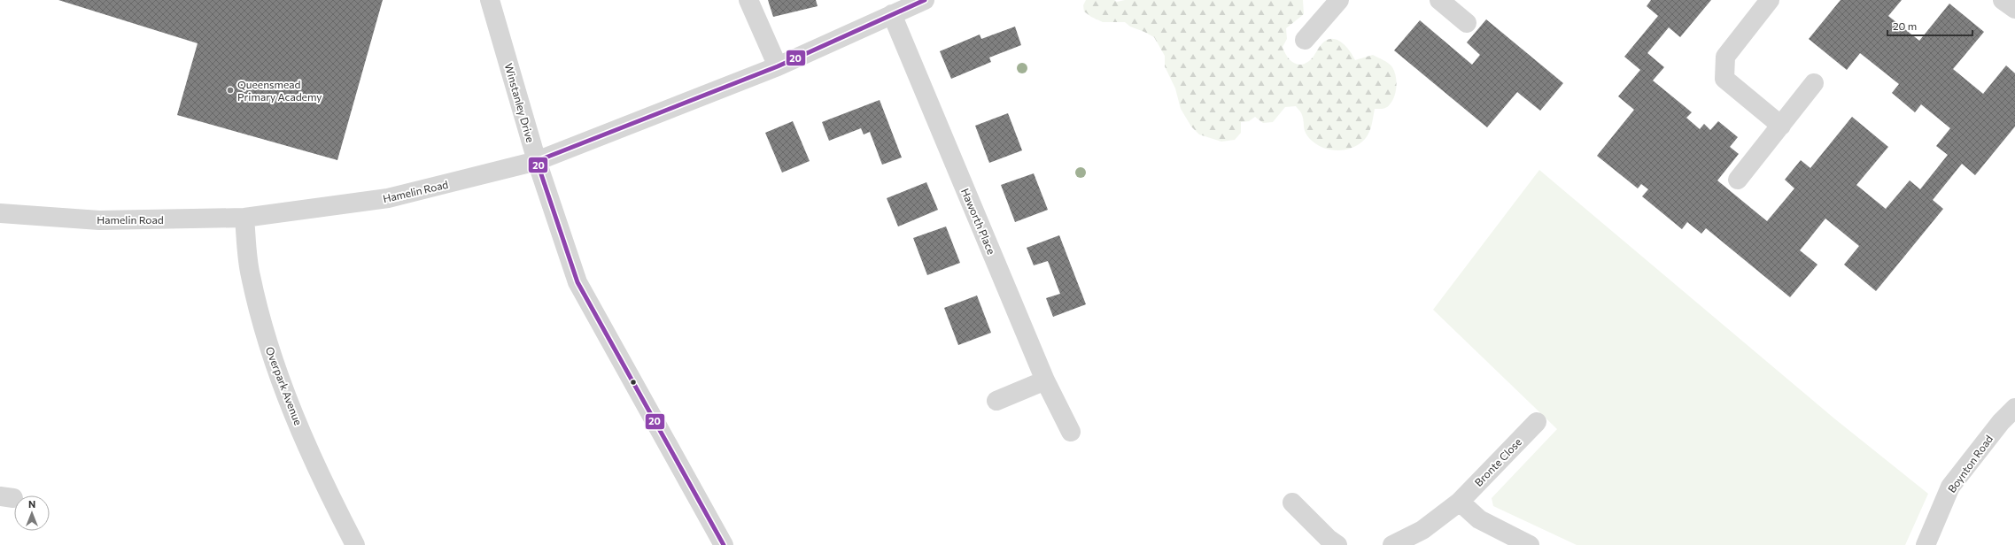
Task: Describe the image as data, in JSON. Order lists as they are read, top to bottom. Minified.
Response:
{"streets":{"street":["Winstanley Drive","Hamelin Road","Haworth Place","Overpark Avenue","Bronte Close","Boynton Road"]},"crossings":[["Winstanley Drive","Hamelin Road"],["Hamelin Road","Haworth Place"],["Hamelin Road","Overpark Avenue"]],"places":["Queensmead Primary Academy"],"lines":["transit line 20"],"scale_bar":"20 m","north":"top"}
